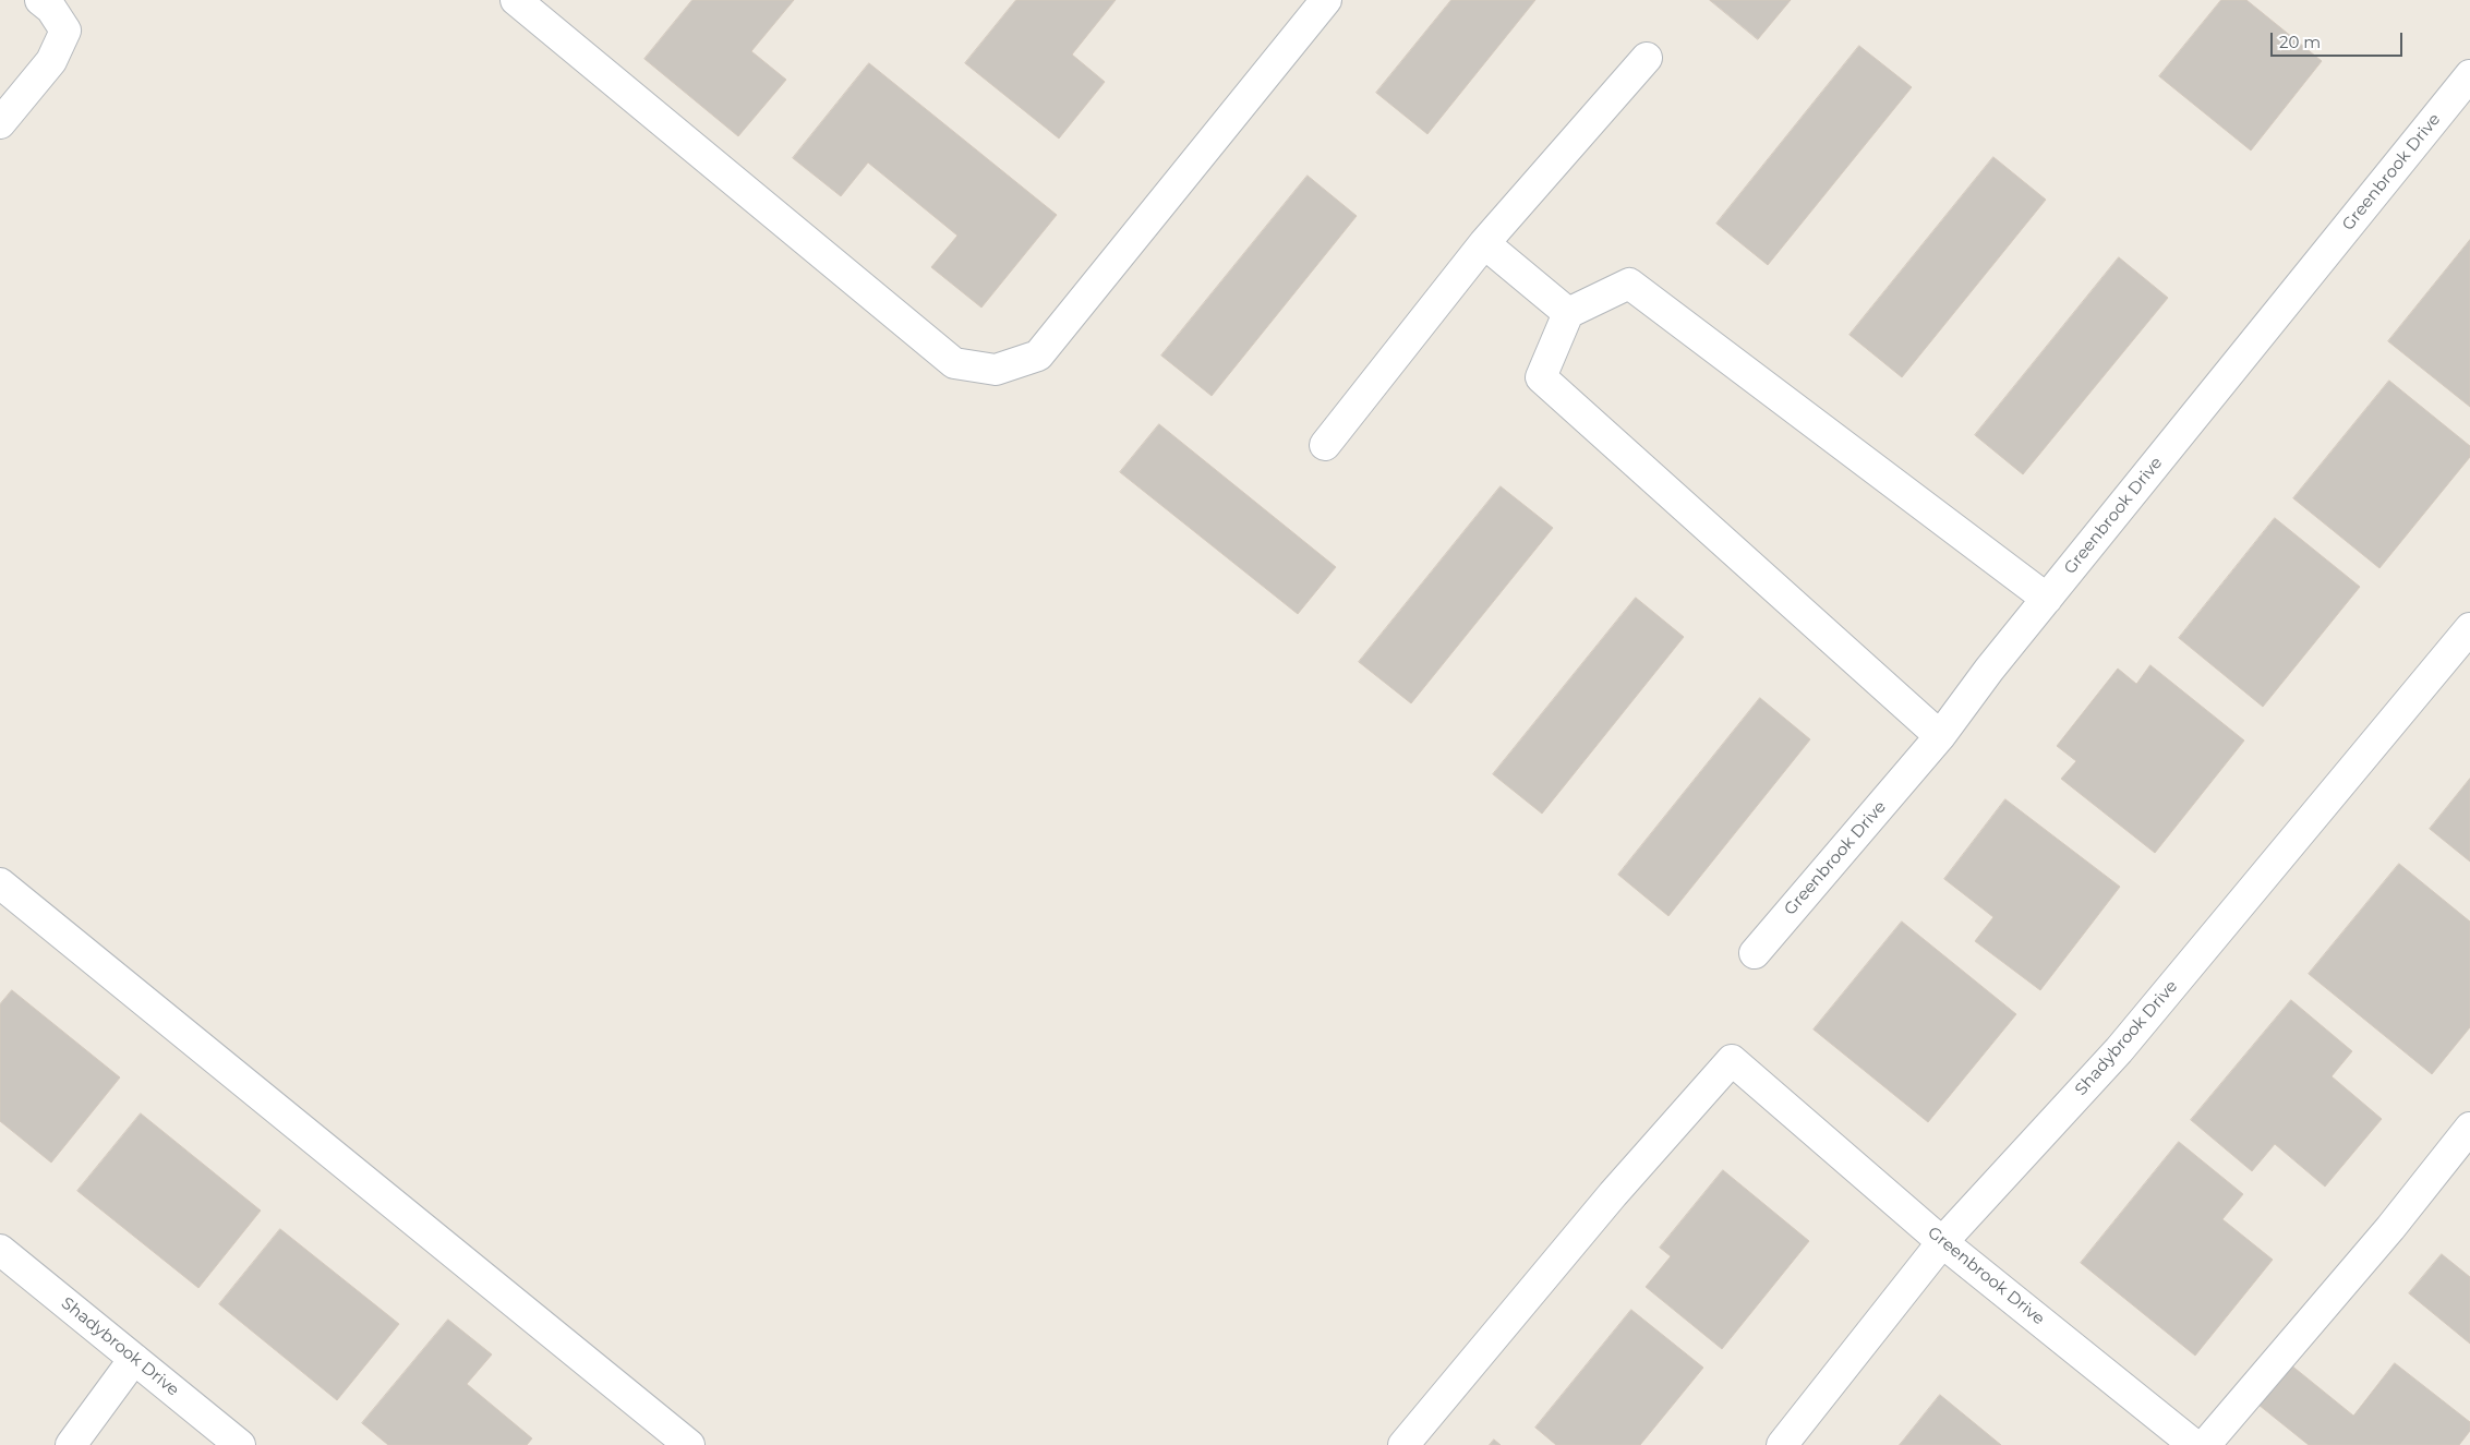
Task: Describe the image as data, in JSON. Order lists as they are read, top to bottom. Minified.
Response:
{"streets":{"street":["Greenbrook Drive","Shadybrook Drive"]},"crossings":[["Greenbrook Drive","Shadybrook Drive"]],"scale_bar":"20 m"}
